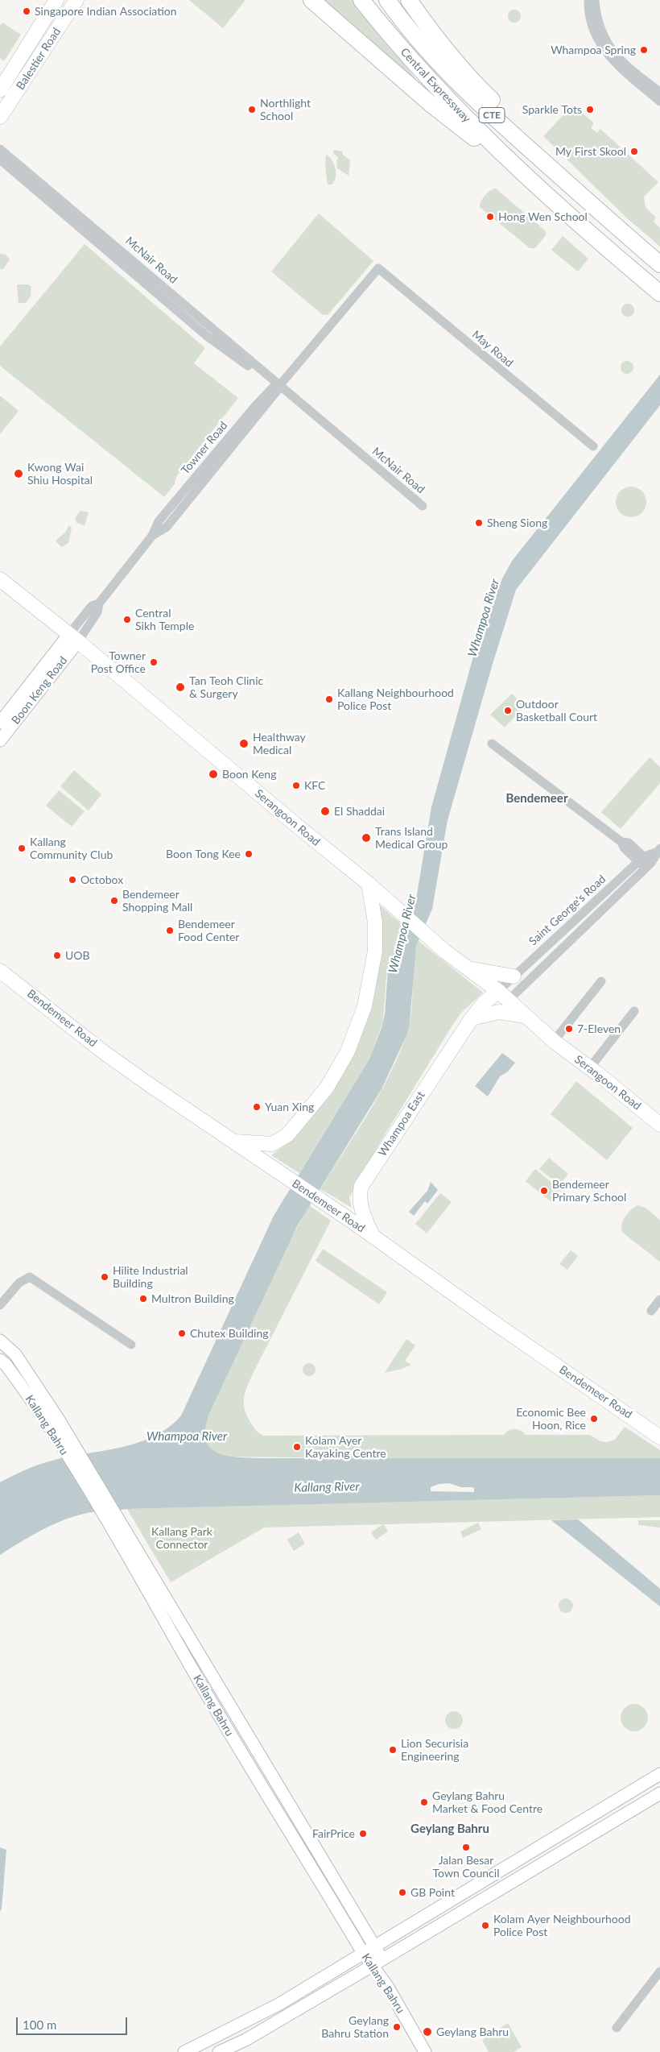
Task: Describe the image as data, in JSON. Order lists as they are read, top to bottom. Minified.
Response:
{"streets":{"highway":["Central Expressway","CTE"],"main road":["Balestier Road","Boon Keng Road","Serangoon Road","Bendemeer Road","Whampoa East","Kallang Bahru"],"street":["McNair Road","May Road","Towner Road","Saint George's Road"]},"crossings":[["McNair Road","Towner Road"],["May Road","Towner Road"],["Towner Road","Boon Keng Road"],["Towner Road","Serangoon Road"],["Boon Keng Road","Serangoon Road"],["Serangoon Road","Saint George's Road"],["Serangoon Road","Whampoa East"],["Saint George's Road","Whampoa East"],["Bendemeer Road","Whampoa East"]],"districts":["Bendemeer","Geylang Bahru"],"water":["Whampoa River","Kallang River"],"parks":["Kallang Park Connector"],"places":["Singapore Indian Association","Whampoa Spring","Northlight School","Sparkle Tots","My First Skool","Hong Wen School","Kwong Wai Shiu Hospital","Sheng Siong","Central Sikh Temple","Towner Post Office","Tan Teoh Clinic & Surgery","Kallang Neighbourhood Police Post","Outdoor Basketball Court","Healthway Medical","Boon Keng","KFC","El Shaddai","Trans Island Medical Group","Kallang Community Club","Boon Tong Kee","Octobox","Bendemeer Shopping Mall","Bendemeer Food Center","UOB","7-Eleven","Yuan Xing","Bendemeer Primary School","Hilite Industrial Building","Multron Building","Chutex Building","Economic Bee Hoon, Rice","Kolam Ayer Kayaking Centre","Lion Securisia Engineering","Geylang Bahru Market & Food Centre","FairPrice","Jalan Besar Town Council","GB Point","Kolam Ayer Neighbourhood Police Post","Geylang Bahru Station","Geylang Bahru"],"scale_bar":"100 m"}
